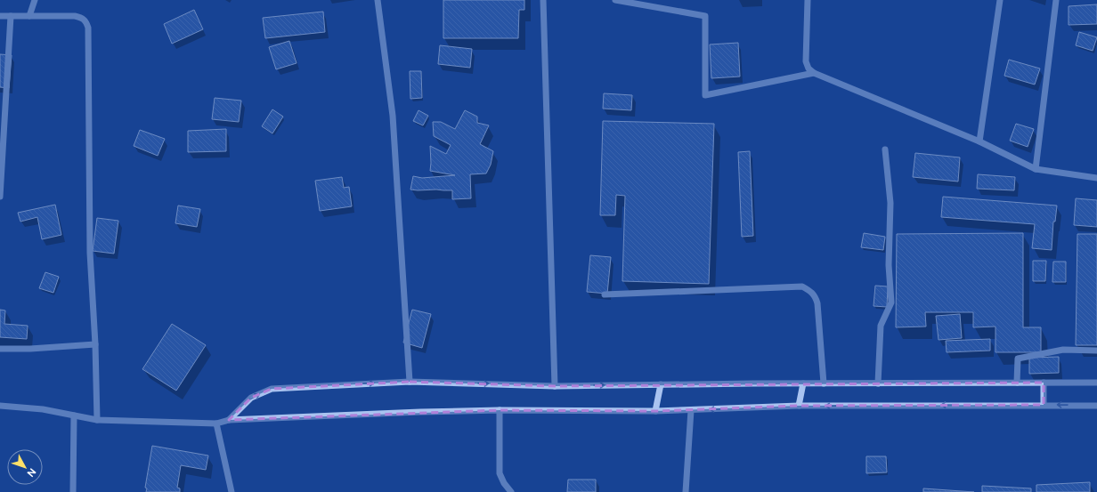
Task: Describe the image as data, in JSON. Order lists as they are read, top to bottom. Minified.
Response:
{"north":"bottom right"}
